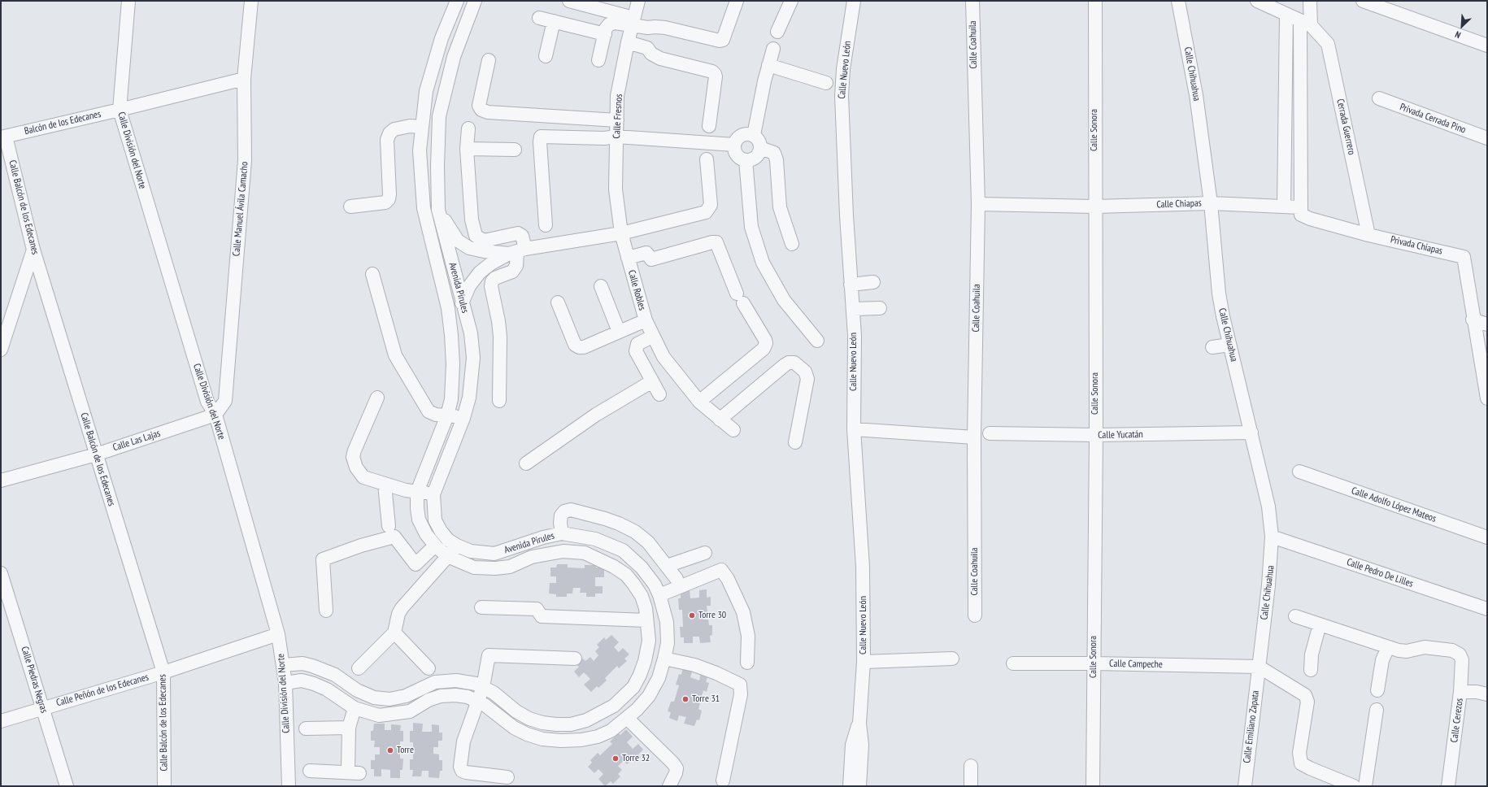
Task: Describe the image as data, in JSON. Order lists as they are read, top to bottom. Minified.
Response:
{"streets":{"street":["Calle Coahuila","Calle Nuevo León","Calle Chihuahua","Calle Fresnos","Privada Cerrada Pino","Balcón de los Edecanes","Cerrada Guerrero","Calle Sonora","Calle División del Norte","Calle Chiapas","Calle Balcón de los Edecanes","Calle Manuel Ávila Camacho","Privada Chiapas","Avenida Pirules","Calle Robles","Calle Yucatán","Calle Las Lajas","Calle Adolfo López Mateos","Calle Pedro De Lilles","Calle Campeche","Calle Piedras Negras","Calle Peñón de los Edecanes","Calle Cerezos","Calle Emiliano Zapata"]},"crossings":[["Calle Coahuila","Calle Chiapas"],["Calle Chihuahua","Calle Chiapas"],["Calle Chihuahua","Calle Yucatán"],["Calle Chihuahua","Calle Pedro De Lilles"],["Calle Chihuahua","Calle Campeche"],["Calle Chihuahua","Calle Emiliano Zapata"],["Calle Fresnos","Calle Robles"],["Balcón de los Edecanes","Calle División del Norte"],["Balcón de los Edecanes","Calle Balcón de los Edecanes"],["Cerrada Guerrero","Privada Chiapas"],["Calle Sonora","Calle Chiapas"],["Calle Sonora","Calle Yucatán"],["Calle Sonora","Calle Campeche"],["Calle División del Norte","Calle Manuel Ávila Camacho"],["Calle División del Norte","Avenida Pirules"],["Calle División del Norte","Calle Las Lajas"],["Calle División del Norte","Calle Peñón de los Edecanes"],["Calle Balcón de los Edecanes","Calle Las Lajas"],["Calle Balcón de los Edecanes","Calle Peñón de los Edecanes"],["Calle Manuel Ávila Camacho","Calle Las Lajas"],["Calle Campeche","Calle Emiliano Zapata"],["Calle Piedras Negras","Calle Peñón de los Edecanes"]],"places":["Torre 30","Torre 31","Torre","Torre 32"],"north":"bottom left"}
